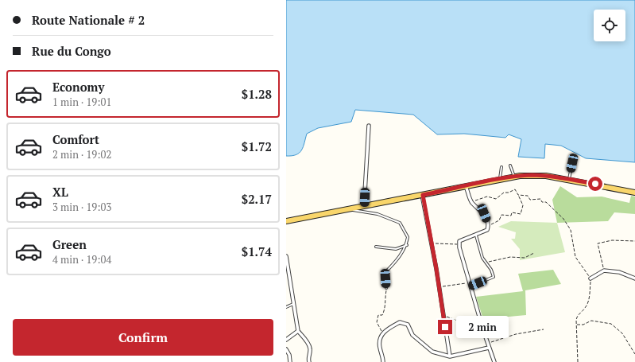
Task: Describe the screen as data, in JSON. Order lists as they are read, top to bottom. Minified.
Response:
{"page":{"banner":["Route Nationale # 2","Rue du Congo"],"list":[{"name":"Economy","note":"1 min · 19:01","value":"$1.28"},{"name":"Comfort","note":"2 min · 19:02","value":"$1.72"},{"name":"XL","note":"3 min · 19:03","value":"$2.17"},{"name":"Green","note":"4 min · 19:04","value":"$1.74"}],"buttons":"Confirm","bubble":"2 min"}}
